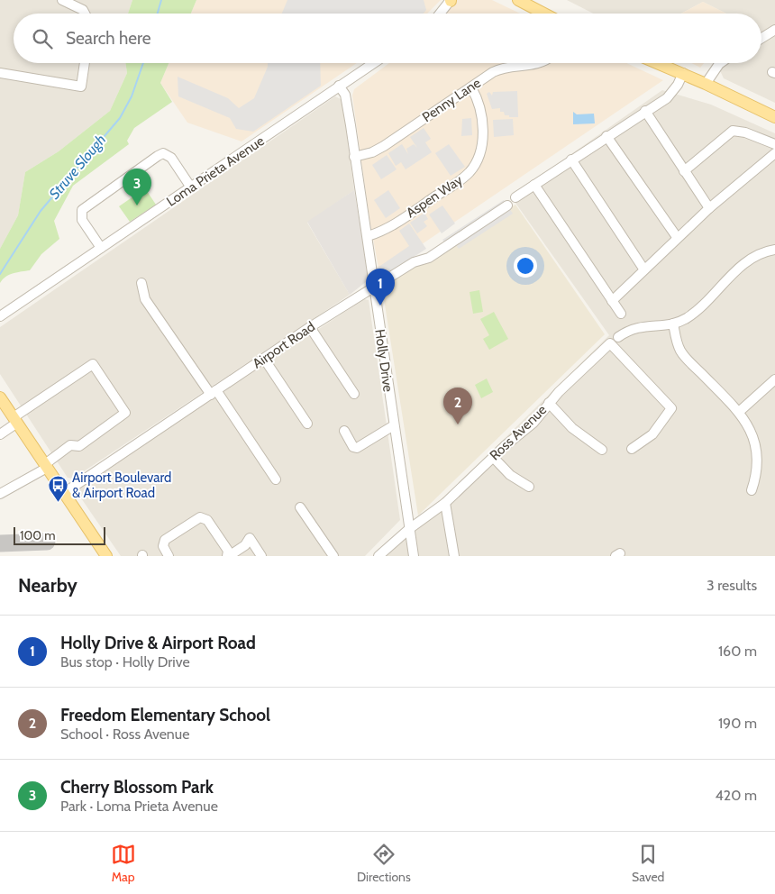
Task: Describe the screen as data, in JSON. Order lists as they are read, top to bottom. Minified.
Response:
{"streets":{"street":["Penny Lane","Loma Prieta Avenue","Aspen Way","Airport Road","Holly Drive","Ross Avenue"]},"crossings":[["Penny Lane","Aspen Way"],["Penny Lane","Holly Drive"],["Loma Prieta Avenue","Holly Drive"],["Aspen Way","Holly Drive"],["Airport Road","Holly Drive"],["Holly Drive","Ross Avenue"]],"water":["Struve Slough"],"places":{"bus stop":["Airport Boulevard & Airport Road"]},"scale_bar":"100 m","page":{"search":"Search here","pins":["3","1","2"],"scale":"100 m","heading":["Nearby","3 results"],"list":[{"mark":"1","name":"Holly Drive & Airport Road","note":"Bus stop · Holly Drive","value":"160 m"},{"mark":"2","name":"Freedom Elementary School","note":"School · Ross Avenue","value":"190 m"},{"mark":"3","name":"Cherry Blossom Park","note":"Park · Loma Prieta Avenue","value":"420 m"}],"nav":["Map","Directions","Saved"]}}
